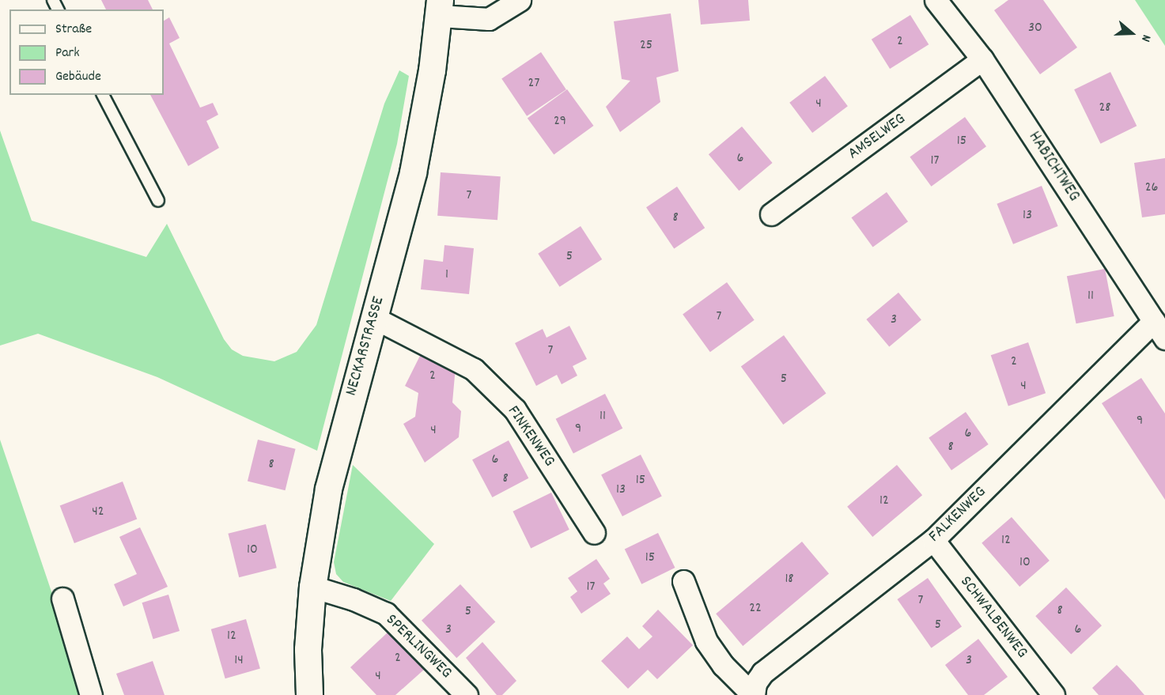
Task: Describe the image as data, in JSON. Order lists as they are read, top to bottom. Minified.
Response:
{"streets":{"street":["AMSELWEG","HABICHTWEG","NECKARSTRASSE","FINKENWEG","FALKENWEG","SCHWALBENWEG","SPERLINGWEG"]},"crossings":[["AMSELWEG","HABICHTWEG"],["HABICHTWEG","FALKENWEG"],["NECKARSTRASSE","FINKENWEG"],["NECKARSTRASSE","SPERLINGWEG"],["FALKENWEG","SCHWALBENWEG"]],"house_numbers":["30","2","25","27","4","28","29","15","6","17","26","7","13","8","5","1","11","7","3","7","2","2","5","4","11","9","9","4","6","8","6","8","8","15","13","12","42","12","10","15","10","18","17","7","22","8","5","5","3","6","12","2","14","3","4"],"legend":["Straße","Park","Gebäude"],"north":"right"}
